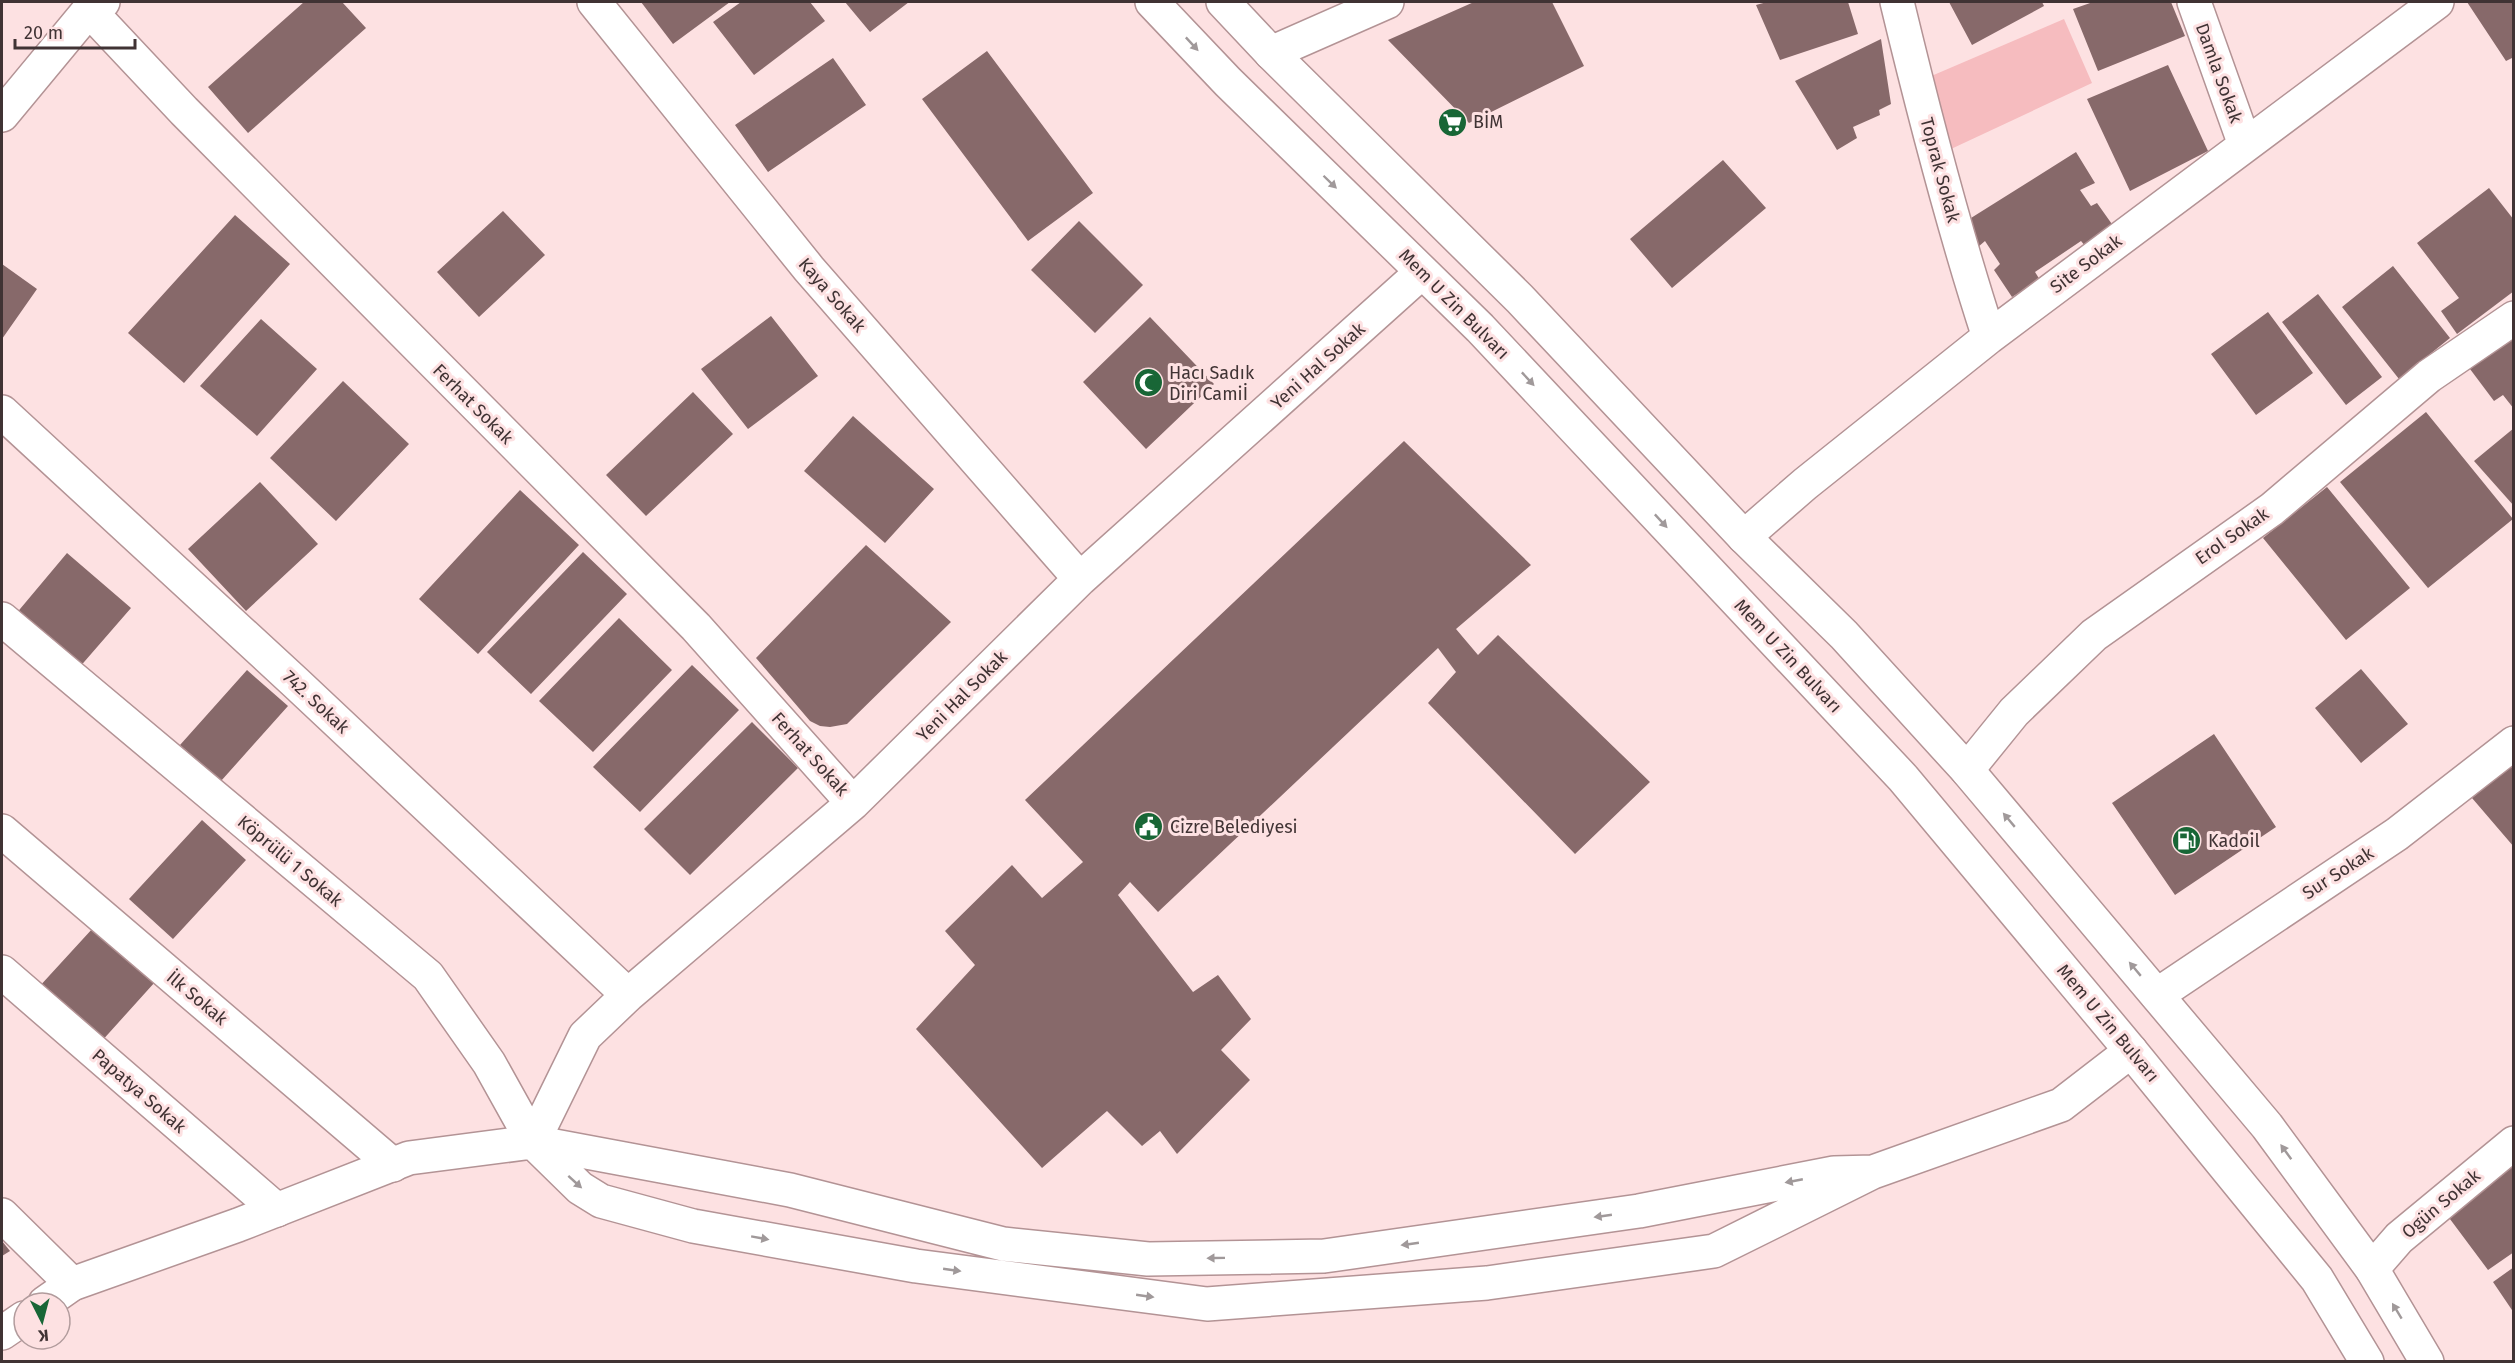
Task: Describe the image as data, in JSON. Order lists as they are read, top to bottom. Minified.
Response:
{"streets":{"street":["Damla Sokak","Toprak Sokak","Site Sokak","Kaya Sokak","Mem U Zin Bulvarı","Yeni Hal Sokak","Ferhat Sokak","Erol Sokak","742. Sokak","Köprülü 1 Sokak","Sur Sokak","İlk Sokak","Papatya Sokak","Ogün Sokak"]},"crossings":[["Damla Sokak","Site Sokak"],["Toprak Sokak","Site Sokak"],["Kaya Sokak","Yeni Hal Sokak"],["Mem U Zin Bulvarı","Yeni Hal Sokak"],["Yeni Hal Sokak","Ferhat Sokak"],["Yeni Hal Sokak","742. Sokak"],["Yeni Hal Sokak","Köprülü 1 Sokak"]],"places":{"supermarket":["BİM"],"mosque":["Hacı Sadık Diri Camiİ"],"public building":["Cizre Belediyesi"],"fuel station":["Kadoil"]},"scale_bar":"20 m","north":"bottom"}
